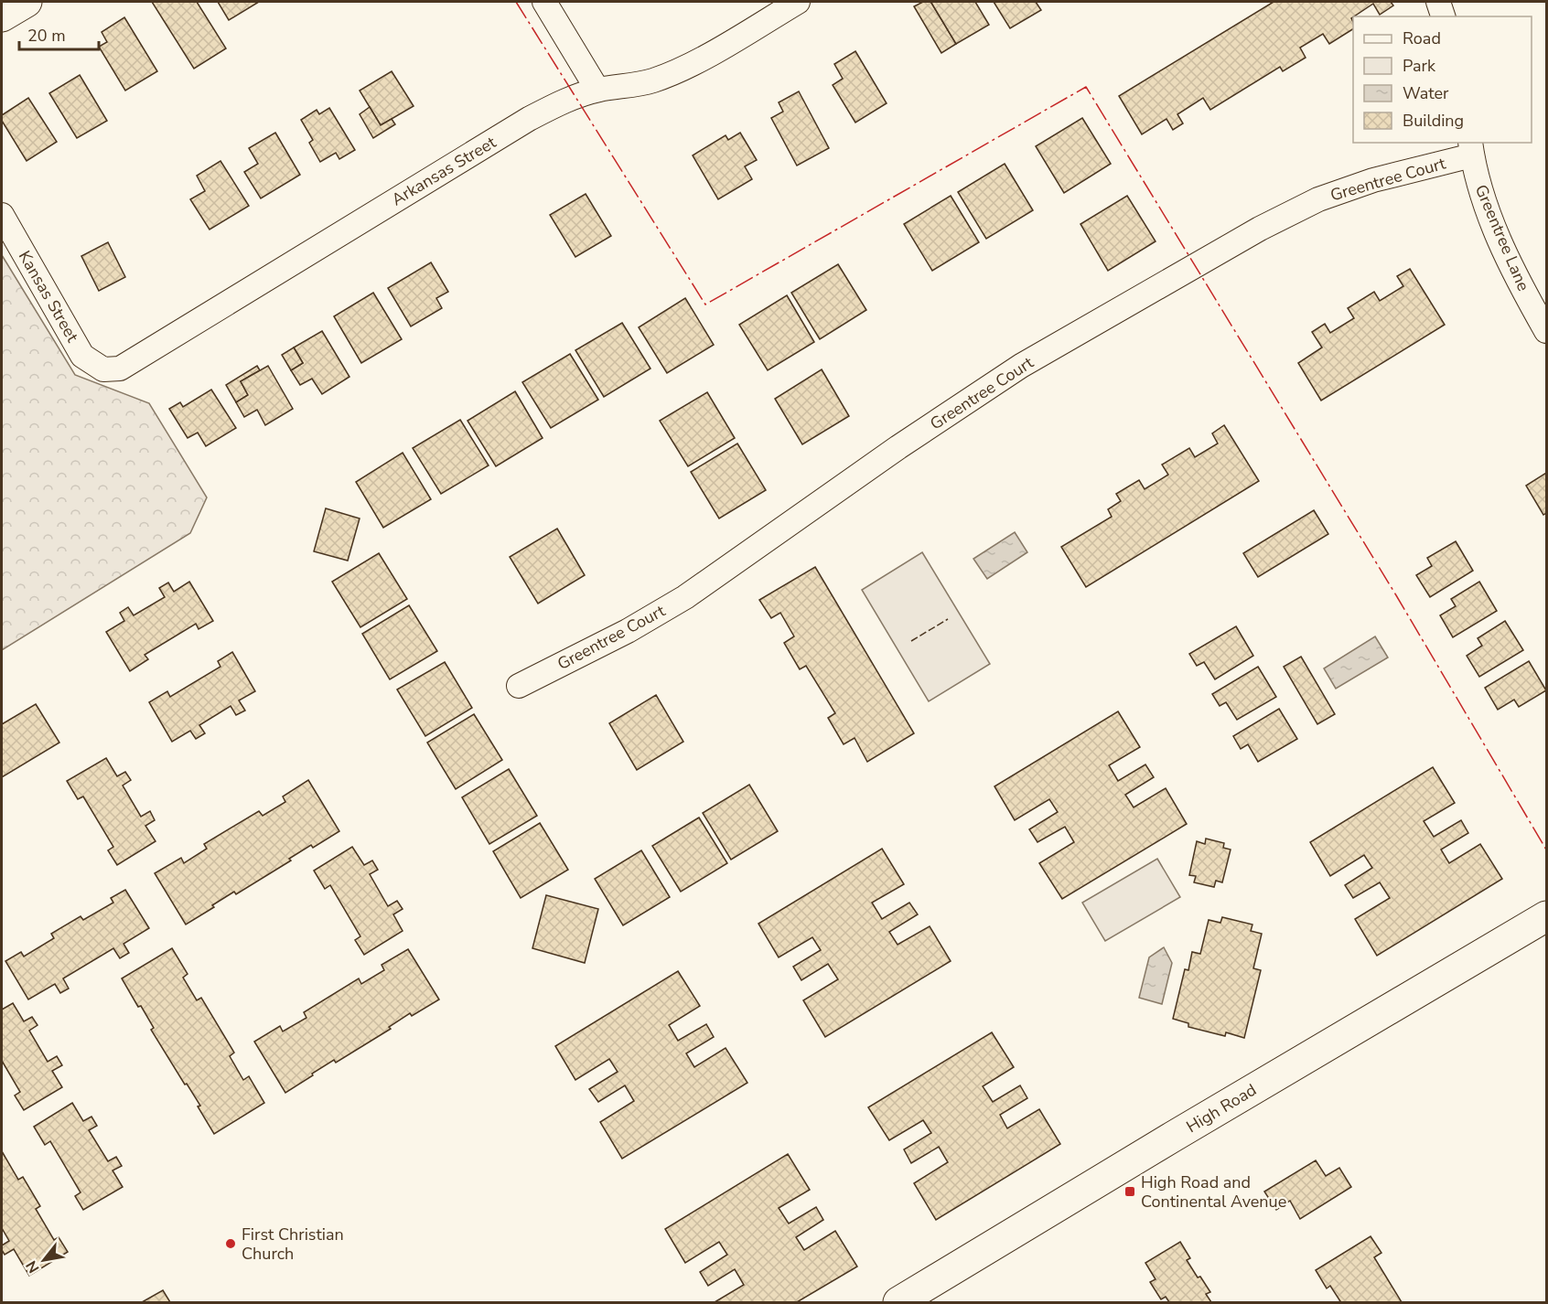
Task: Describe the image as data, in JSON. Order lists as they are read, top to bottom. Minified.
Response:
{"streets":{"street":["Arkansas Street","Greentree Court","Greentree Lane","Kansas Street","High Road"]},"crossings":[["Arkansas Street","Kansas Street"],["Greentree Court","Greentree Lane"]],"places":{"transit":["High Road and Continental Avenue"],"other":["First Christian Church"]},"legend":["Road","Park","Water","Building"],"scale_bar":"20 m","north":"bottom left"}
